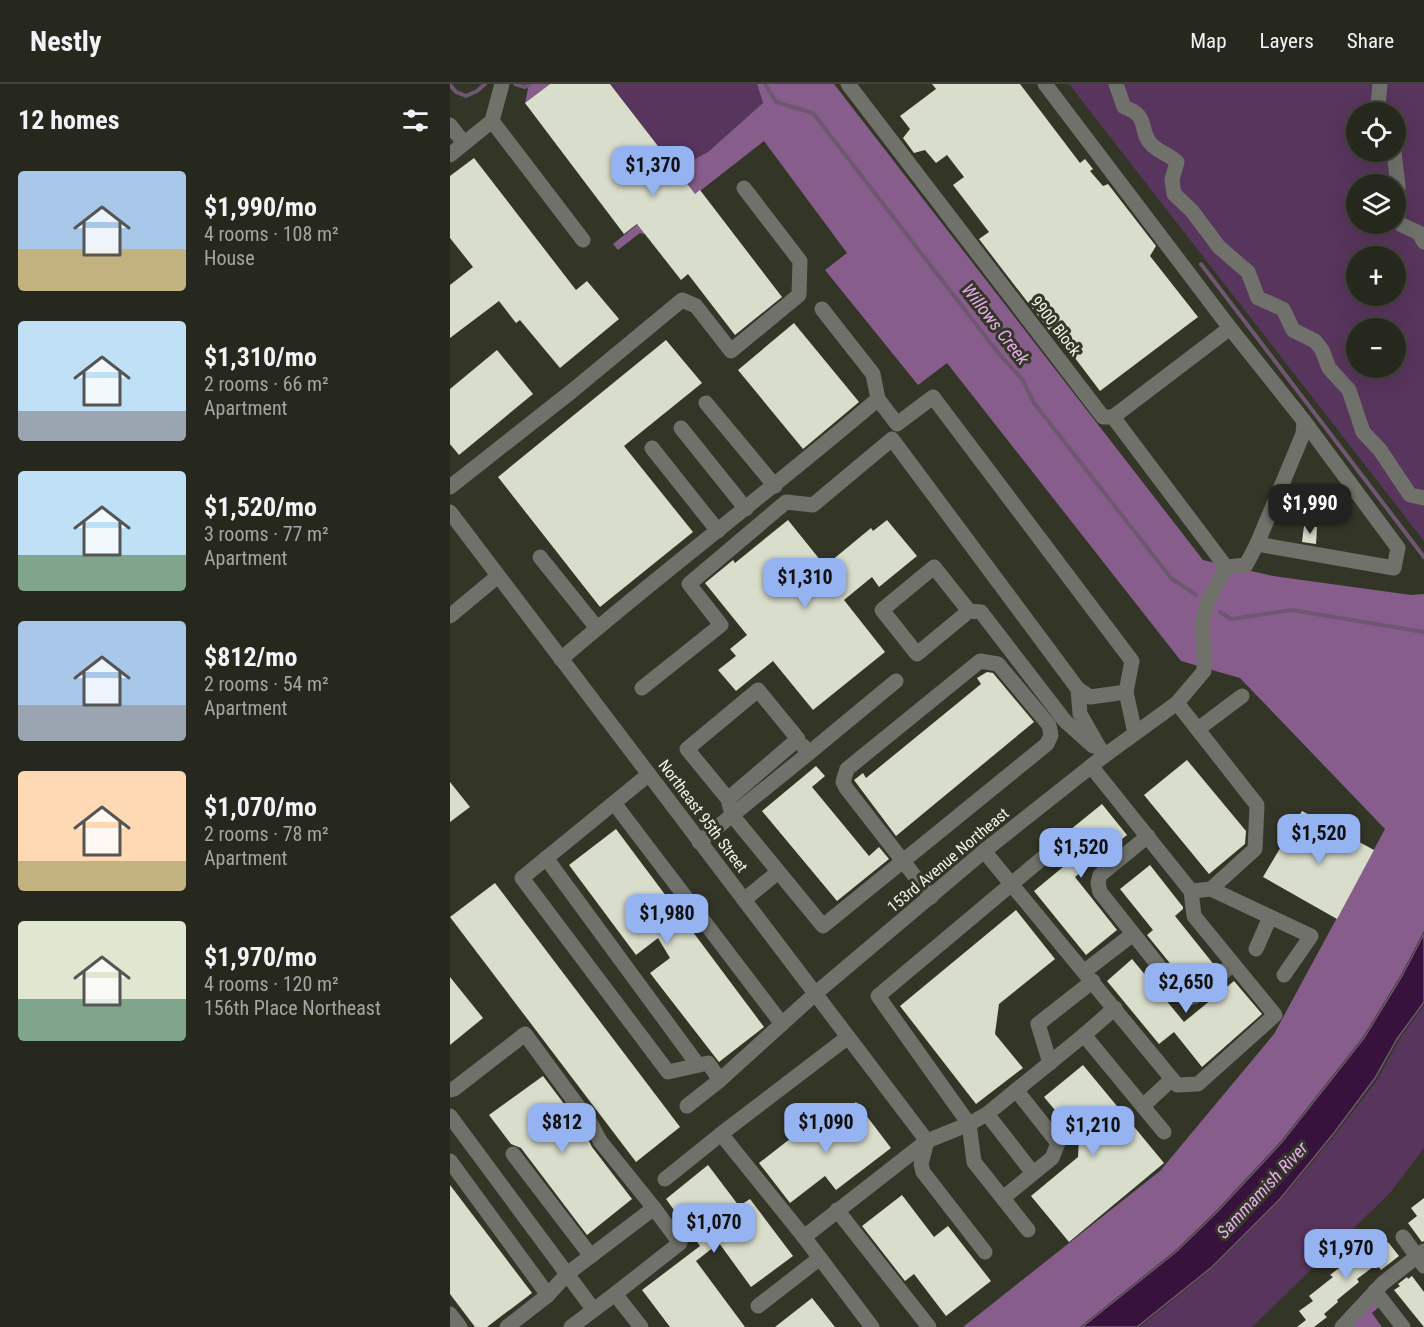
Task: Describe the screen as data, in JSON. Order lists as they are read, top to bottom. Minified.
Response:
{"streets":{"street":["9900 Block","Northeast 95th Street","153rd Avenue Northeast"]},"crossings":[["9900 Block","153rd Avenue Northeast"],["Northeast 95th Street","153rd Avenue Northeast"]],"water":["Willows Creek","Sammamish River"],"page":{"header":"Nestly","nav":["Map","Layers","Share"],"heading":"12 homes","map_buttons":["+","−"],"price":["$1,370","$1,990","$1,310","$1,520","$1,520","$1,980","$2,650","$812","$1,090","$1,210","$1,070","$1,970"],"list":[{"name":"$1,990/mo","note":"4 rooms · 108 m² · House"},{"name":"$1,310/mo","note":"2 rooms · 66 m² · Apartment"},{"name":"$1,520/mo","note":"3 rooms · 77 m² · Apartment"},{"name":"$812/mo","note":"2 rooms · 54 m² · Apartment"},{"name":"$1,070/mo","note":"2 rooms · 78 m² · Apartment"},{"name":"$1,970/mo","note":"4 rooms · 120 m² · 156th Place Northeast"}]}}
